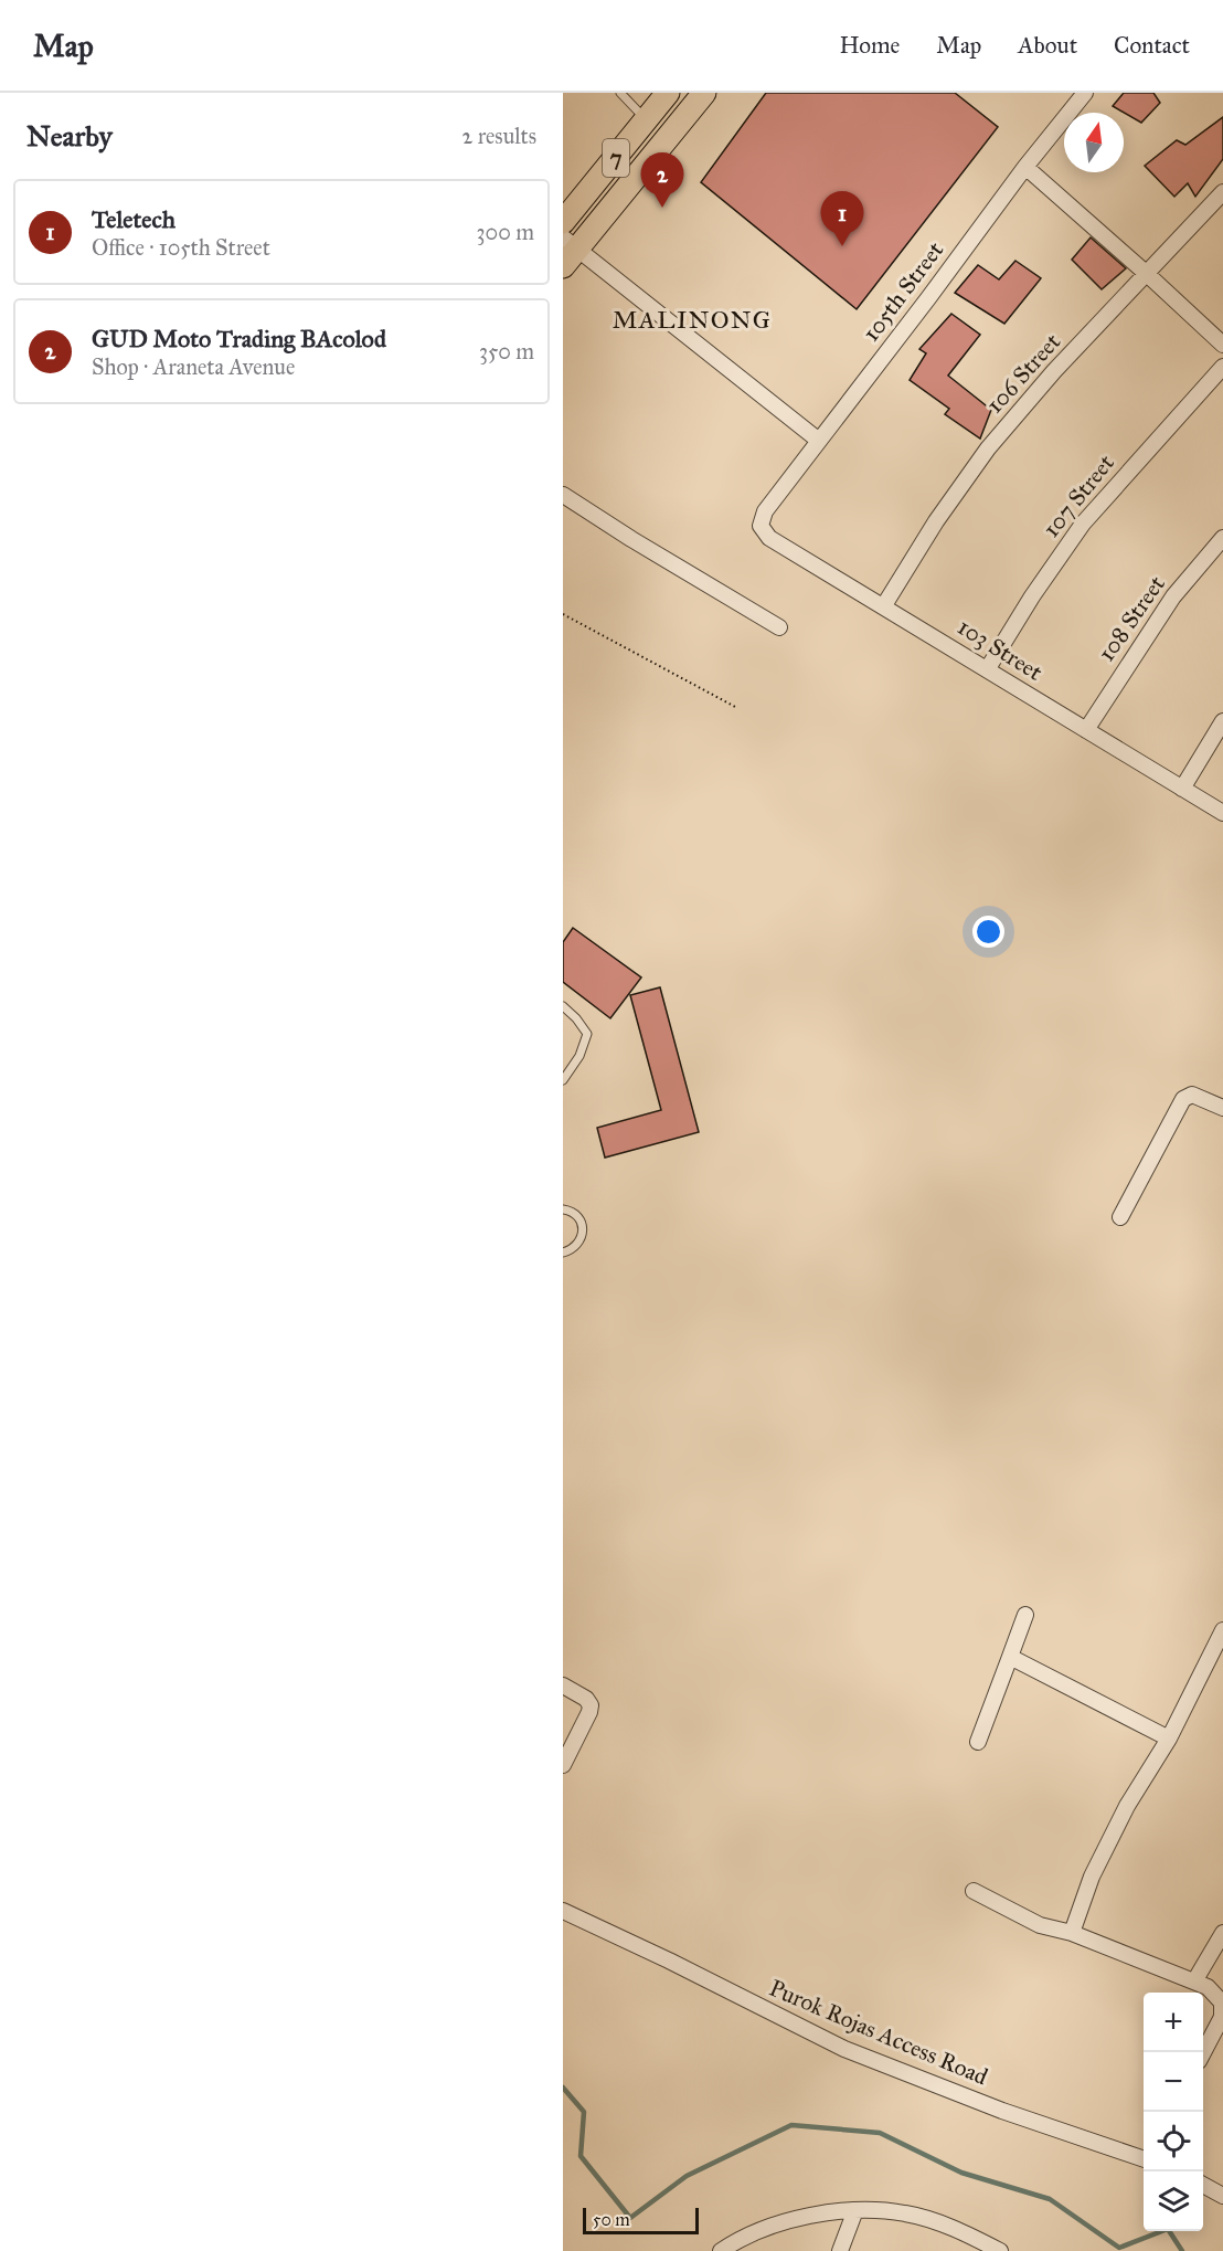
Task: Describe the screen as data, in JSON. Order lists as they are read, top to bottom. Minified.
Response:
{"streets":{"main road":["7"],"street":["105th Street","106 Street","107 Street","108 Street","103 Street","Purok Rojas Access Road"]},"crossings":[["105th Street","103 Street"],["106 Street","103 Street"],["107 Street","103 Street"],["108 Street","103 Street"]],"districts":["MALINONG"],"scale_bar":"50 m","north":"top","page":{"header":"Map","nav":["Home","Map","About","Contact"],"heading":["Nearby","2 results"],"pins":["2","1"],"list":[{"mark":"1","name":"Teletech","note":"Office · 105th Street","value":"300 m"},{"mark":"2","name":"GUD Moto Trading BAcolod","note":"Shop · Araneta Avenue","value":"350 m"}],"map_buttons":["+","−"],"scale":"50 m"}}
